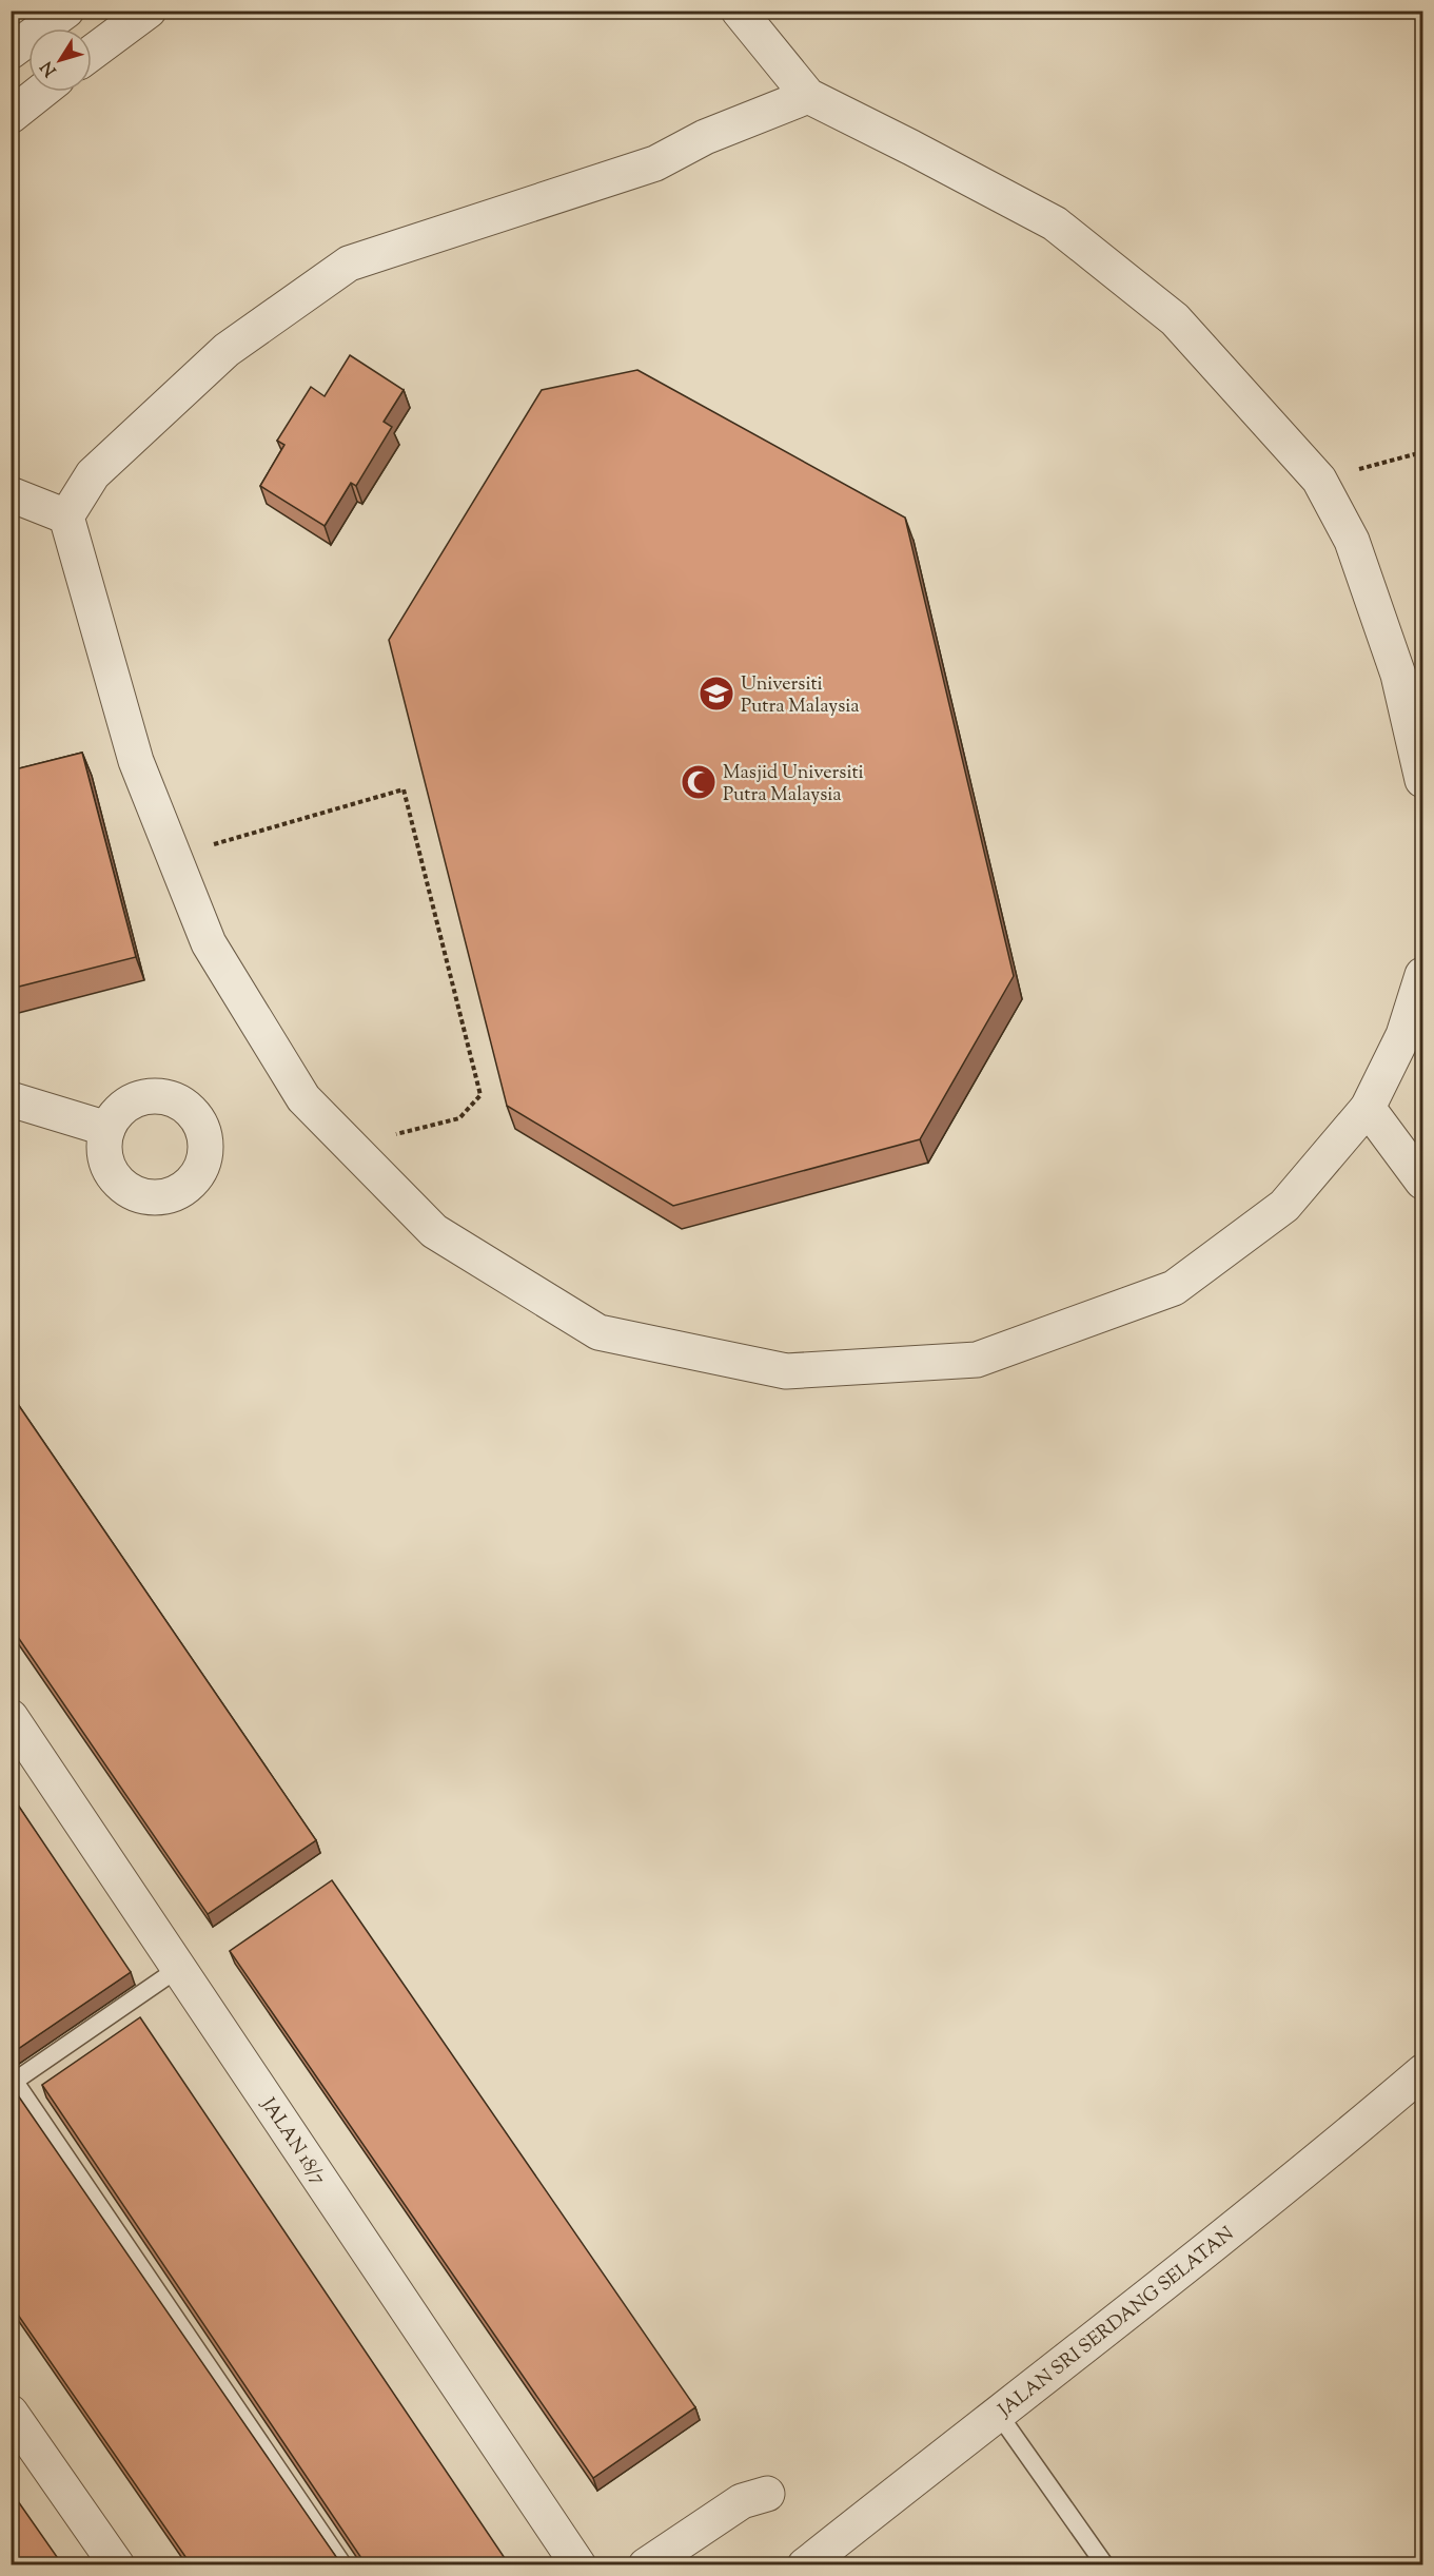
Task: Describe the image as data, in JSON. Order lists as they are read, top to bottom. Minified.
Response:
{"streets":{"street":["JALAN 18/7","JALAN SRI SERDANG SELATAN"]},"places":{"school or university":["Universiti Putra Malaysia"],"mosque":["Masjid Universiti Putra Malaysia"]},"north":"bottom left"}
